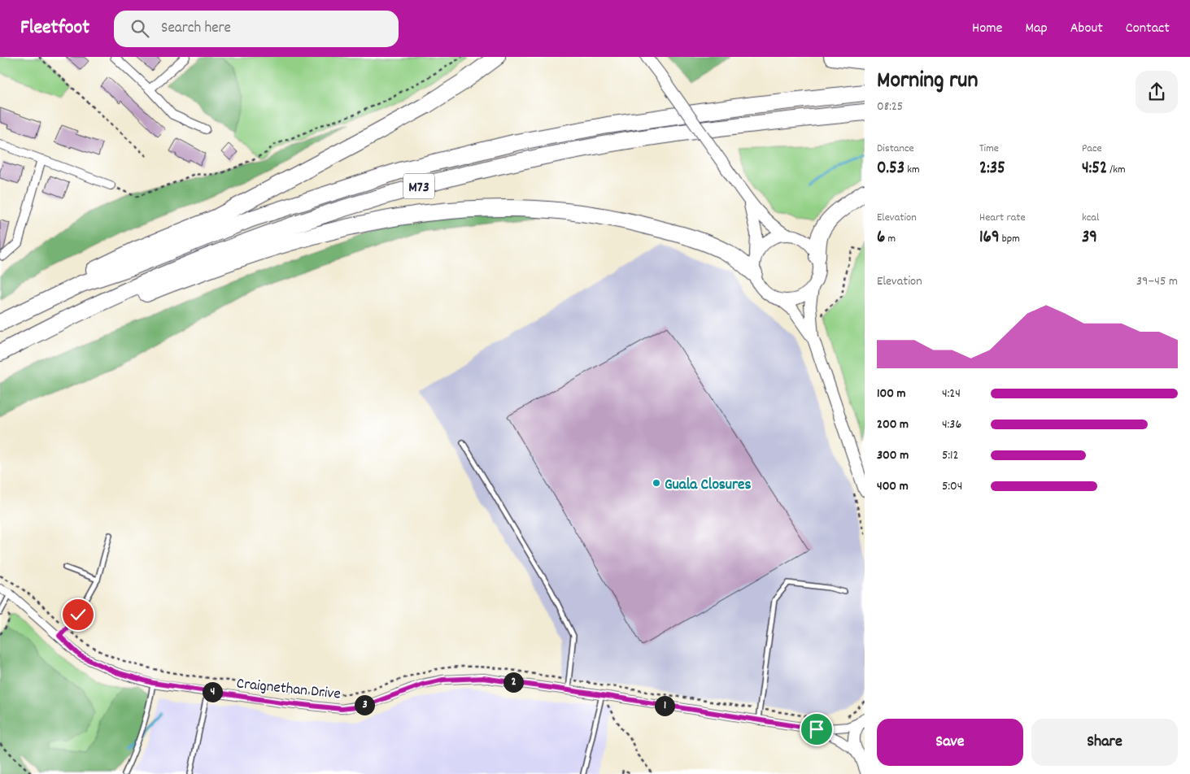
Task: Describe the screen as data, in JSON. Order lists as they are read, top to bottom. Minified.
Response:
{"streets":{"highway":["M73"],"street":["Craignethan Drive"]},"places":["Guala Closures"],"page":{"header":"Fleetfoot","search":"Search here","nav":["Home","Map","About","Contact"],"heading":["Morning run","08:25"],"stats":[["Distance","0.53 km"],["Time","2:35"],["Pace","4:52 /km"],["Elevation","6 m"],["Heart rate","169 bpm"],["kcal","39"]],"chart":["Elevation","39–45 m"],"list":[{"name":"100 m","note":"4:24"},{"name":"200 m","note":"4:36"},{"name":"300 m","note":"5:12"},{"name":"400 m","note":"5:04"}],"pins":["2","4","3","1"],"buttons":["Save","Share"]}}
